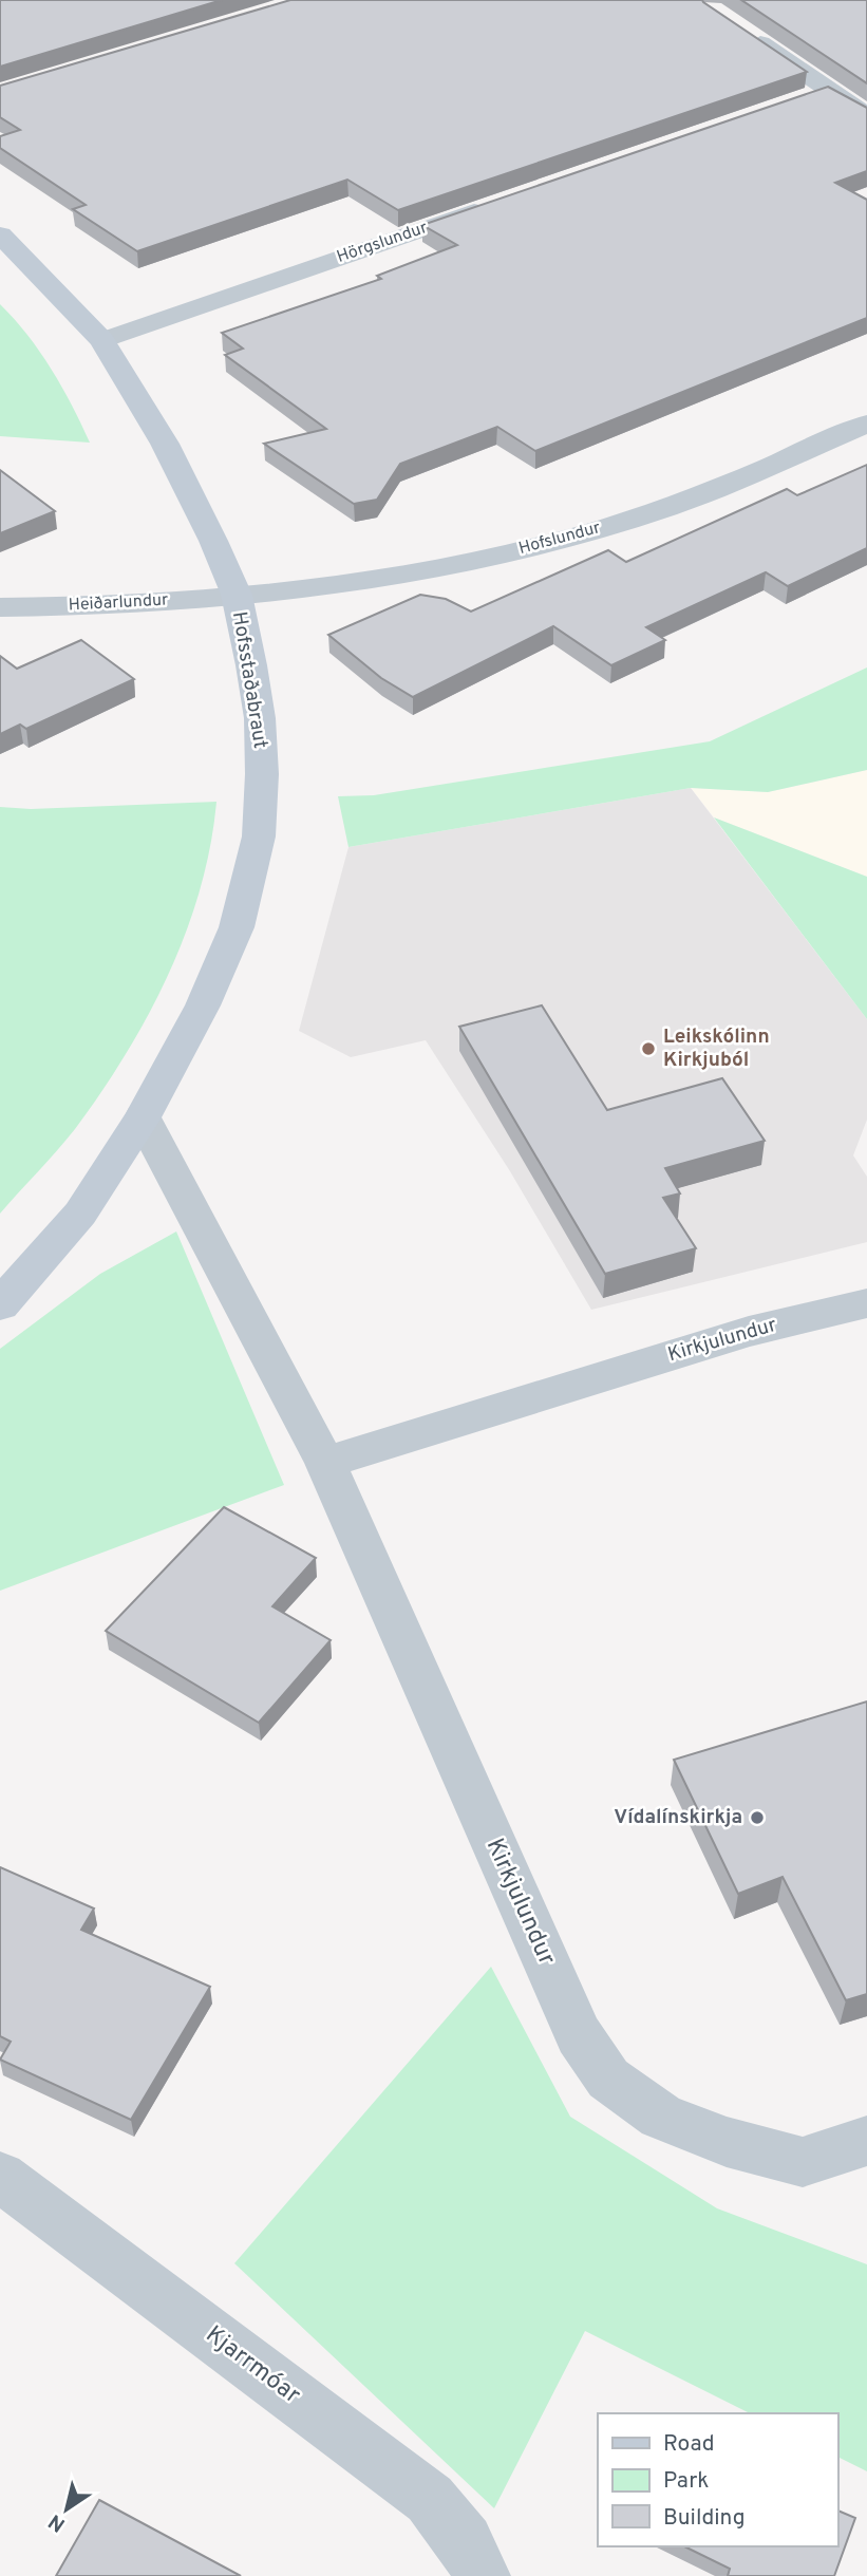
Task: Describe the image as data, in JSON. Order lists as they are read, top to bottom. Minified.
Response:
{"streets":{"street":["Hörgslundur","Hofslundur","Heiðarlundur","Hofsstaðabraut","Kirkjulundur","Kjarrmóar"]},"crossings":[["Hörgslundur","Hofsstaðabraut"],["Hofslundur","Heiðarlundur"],["Hofslundur","Hofsstaðabraut"],["Heiðarlundur","Hofsstaðabraut"],["Hofsstaðabraut","Kirkjulundur"]],"places":["Leikskólinn Kirkjuból","Vídalínskirkja"],"legend":["Road","Park","Building"],"north":"bottom left"}
